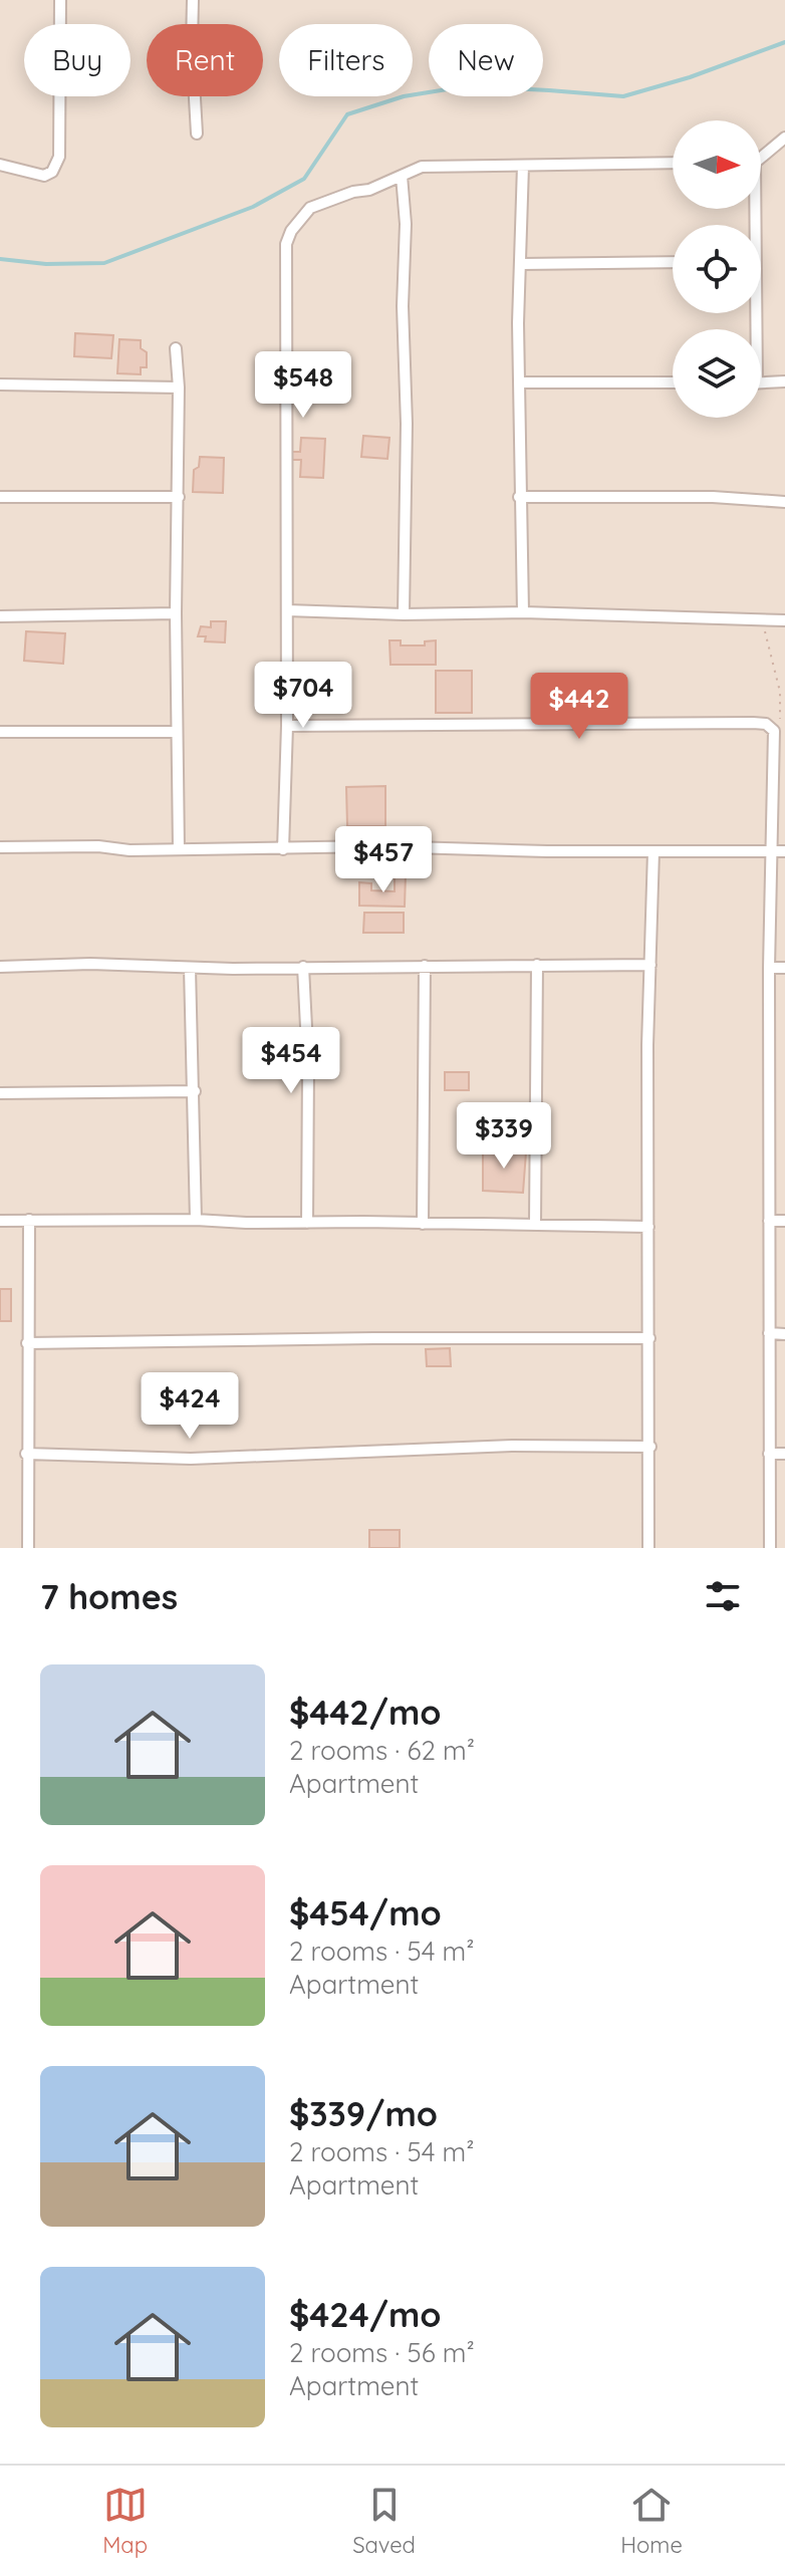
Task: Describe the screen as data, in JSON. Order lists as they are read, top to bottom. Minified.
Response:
{"north":"right","page":{"chip":["Buy","Rent","Filters","New"],"price":["$548","$704","$442","$457","$454","$339","$424"],"heading":"7 homes","list":[{"name":"$442/mo","note":"2 rooms · 62 m² · Apartment"},{"name":"$454/mo","note":"2 rooms · 54 m² · Apartment"},{"name":"$339/mo","note":"2 rooms · 54 m² · Apartment"},{"name":"$424/mo","note":"2 rooms · 56 m² · Apartment"}],"tabs":["Map","Saved","Home"]}}
